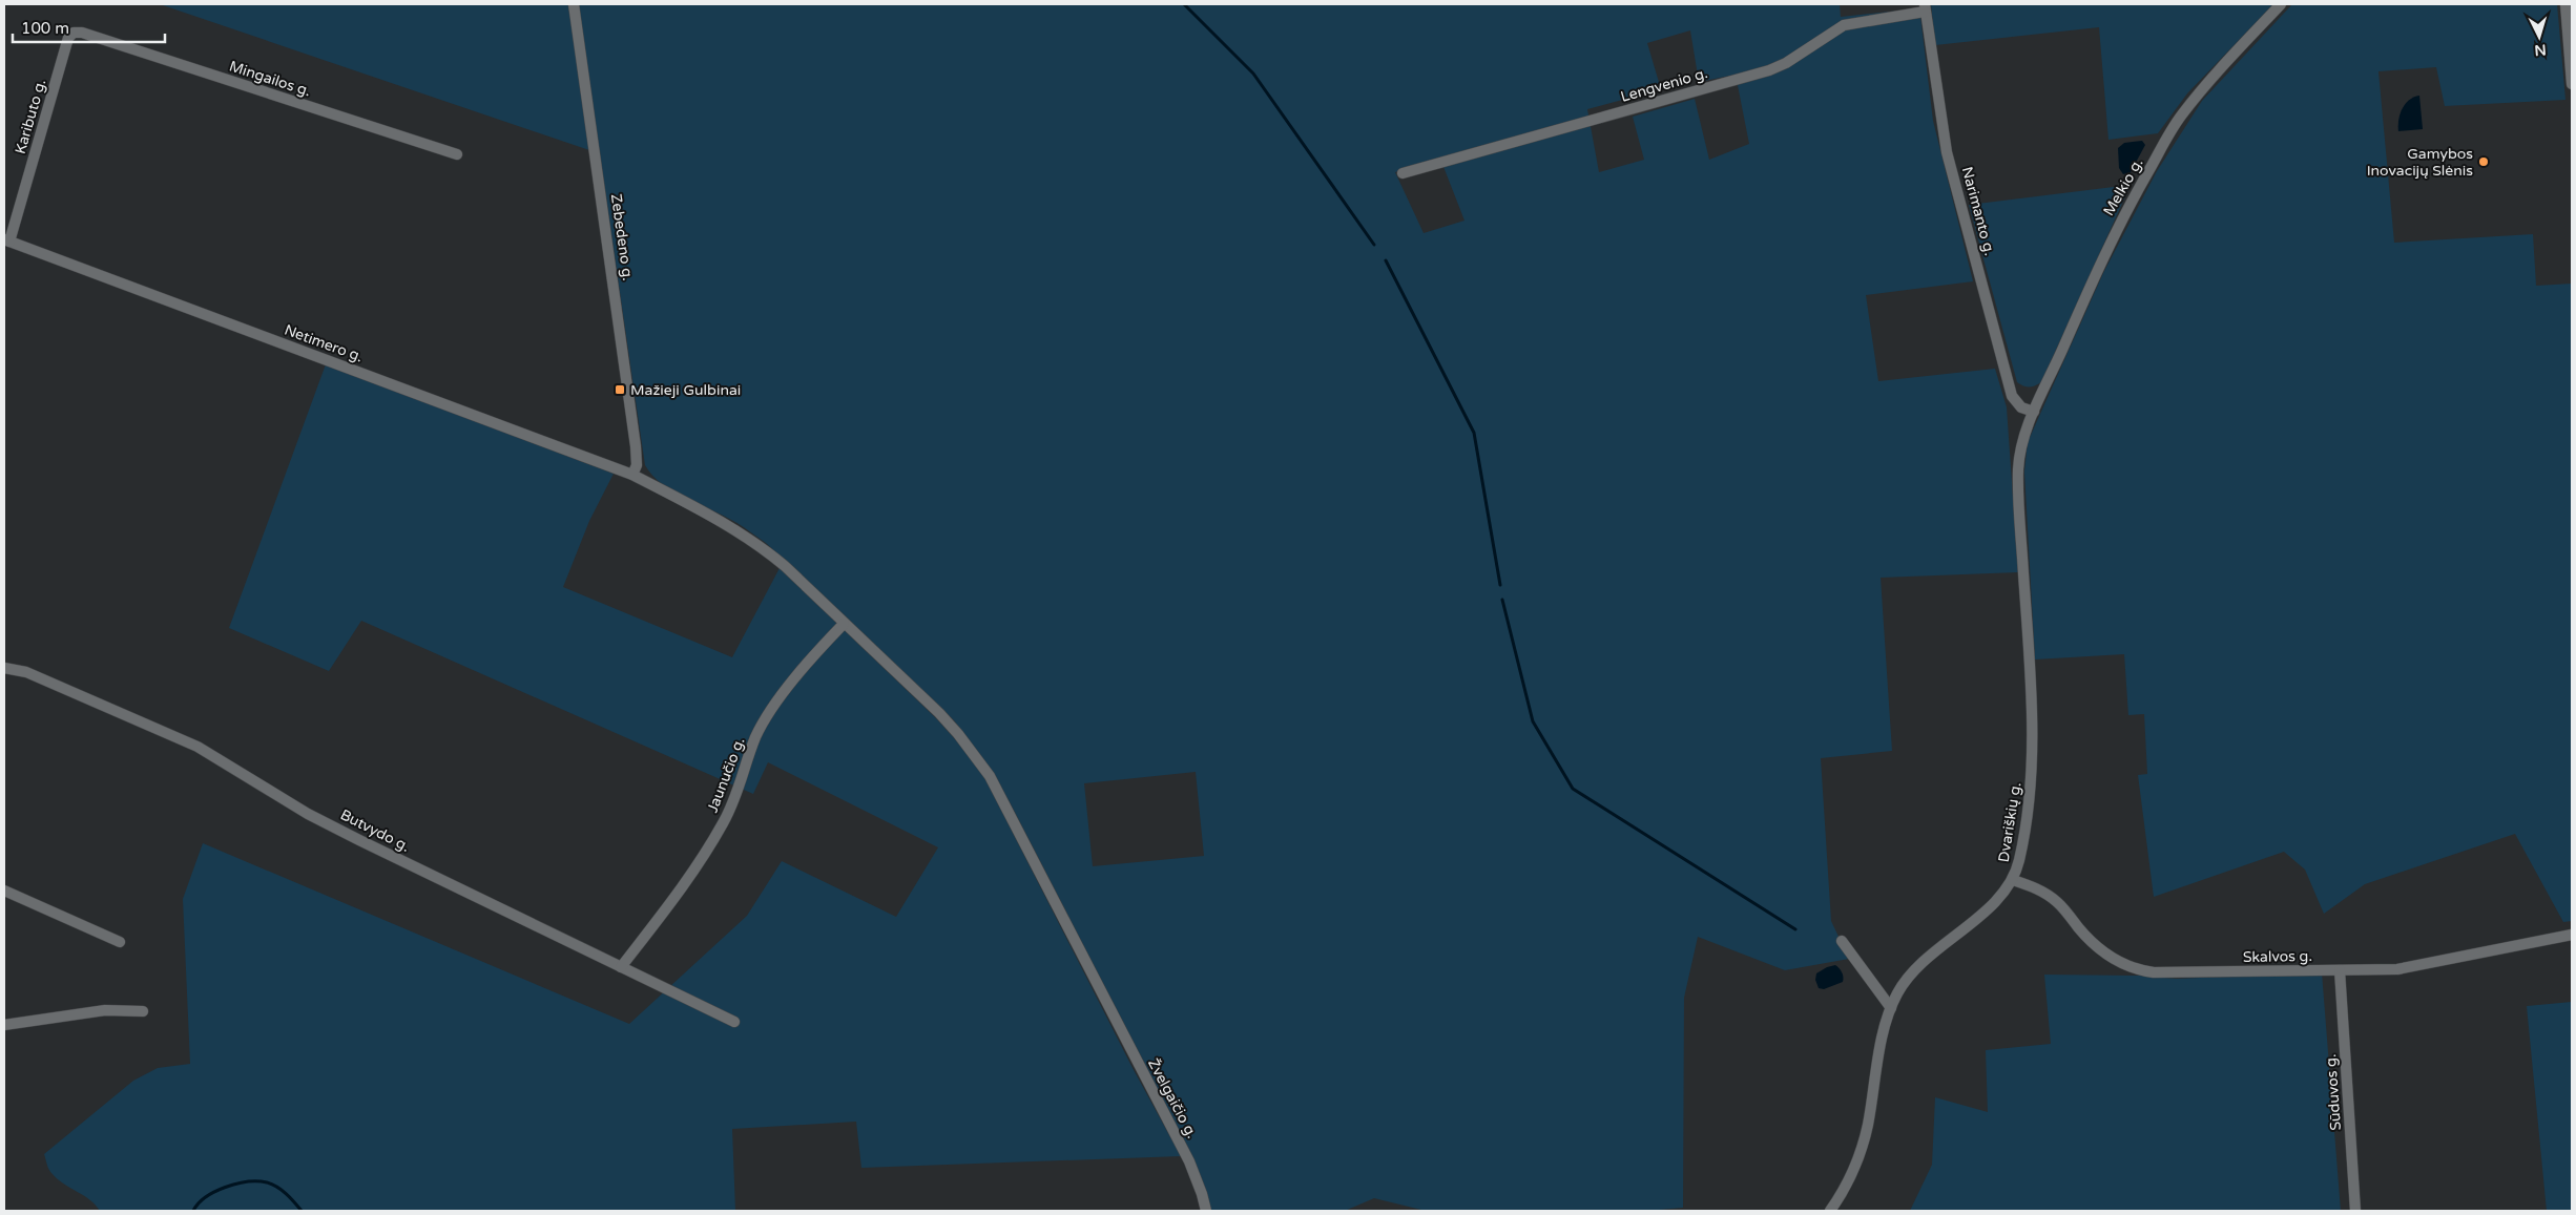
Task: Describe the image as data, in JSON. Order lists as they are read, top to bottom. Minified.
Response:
{"streets":{"street":["Mingailos g.","Lengvenio g.","Kaributo g.","Melkio g.","Narimanto g.","Zebedeno g.","Netimero g.","Jaunučio g.","Dvariškių g.","Butvydo g.","Skalvos g.","Sūduvos g.","Žvelgaičio g."]},"crossings":[["Mingailos g.","Kaributo g."],["Lengvenio g.","Narimanto g."],["Kaributo g.","Netimero g."],["Melkio g.","Narimanto g."],["Melkio g.","Dvariškių g."],["Narimanto g.","Dvariškių g."],["Zebedeno g.","Netimero g."],["Netimero g.","Jaunučio g."],["Netimero g.","Žvelgaičio g."],["Jaunučio g.","Butvydo g."],["Jaunučio g.","Žvelgaičio g."],["Dvariškių g.","Skalvos g."],["Skalvos g.","Sūduvos g."]],"places":{"other":["Gamybos Inovacijų Slėnis"],"transit":["Mažieji Gulbinai"]},"scale_bar":"100 m","north":"bottom"}
